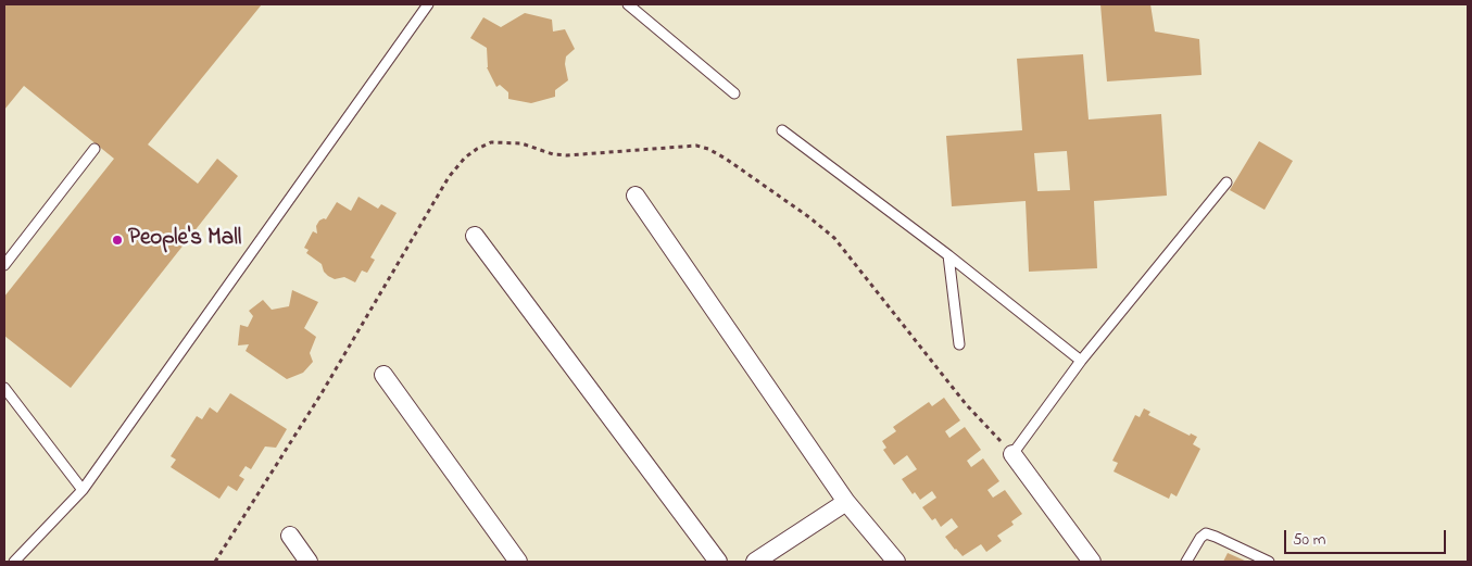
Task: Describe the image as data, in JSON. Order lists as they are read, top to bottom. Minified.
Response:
{"places":["People's Mall"],"scale_bar":"50 m"}
